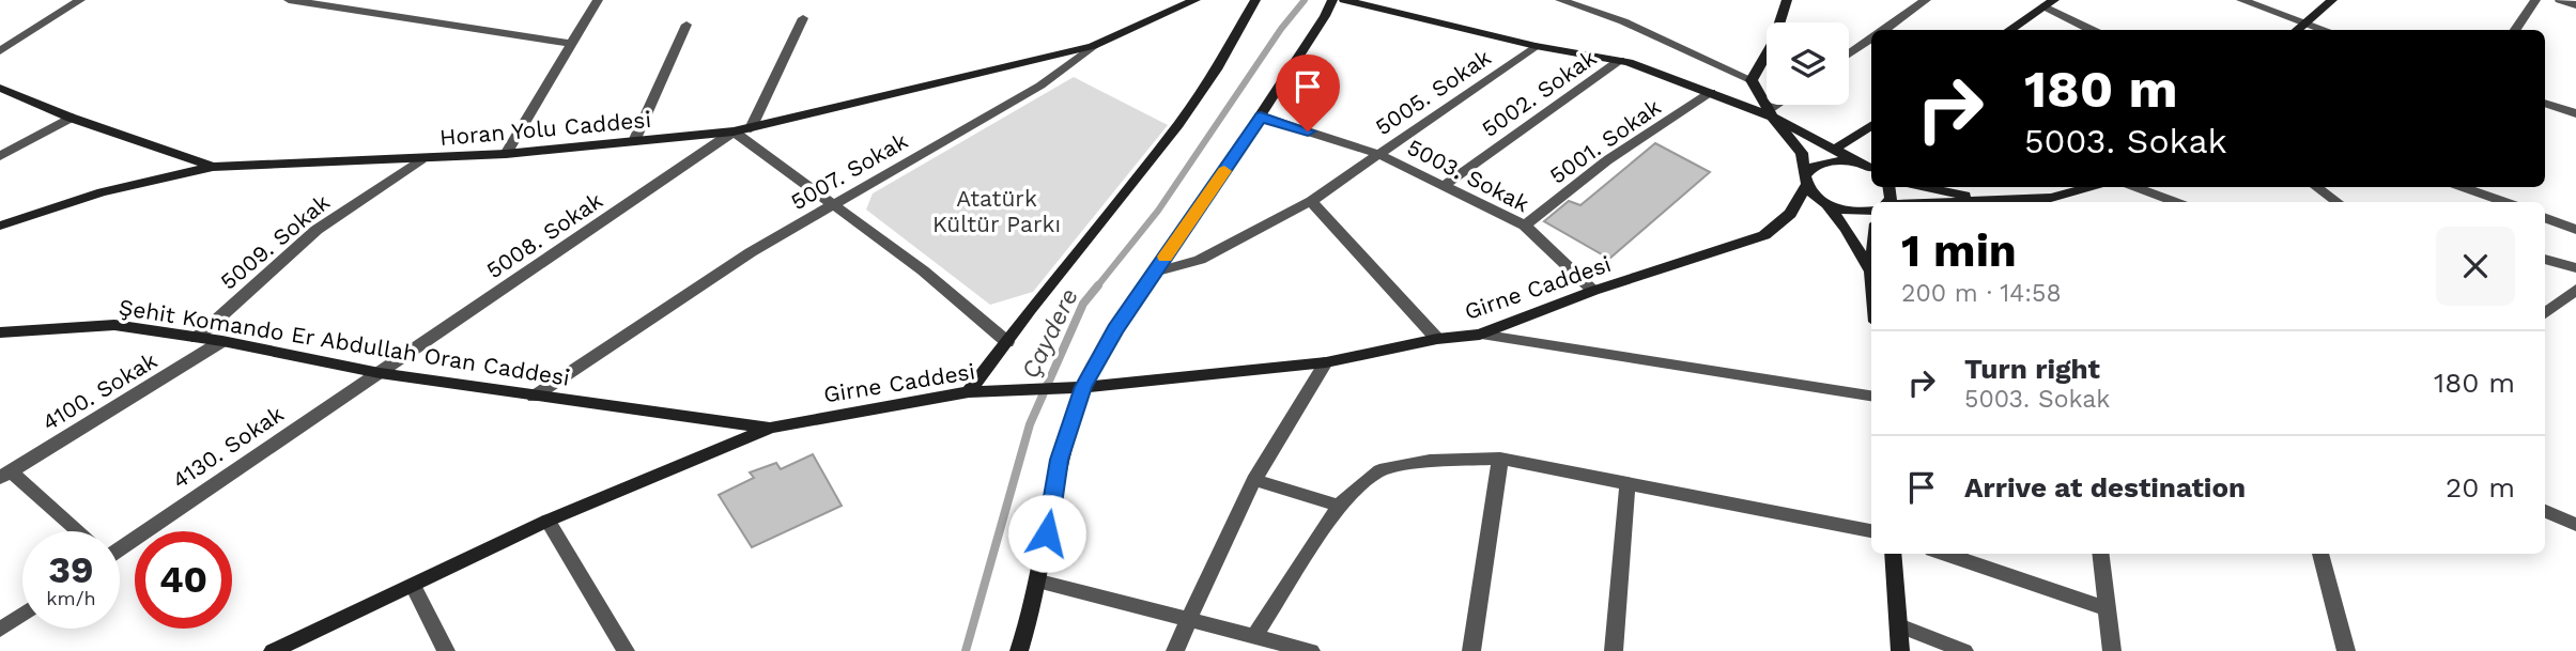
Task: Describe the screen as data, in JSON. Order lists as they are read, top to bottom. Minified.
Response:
{"streets":{"street":["5005. Sokak","5002. Sokak","Horan Yolu Caddesi","5001. Sokak","5007. Sokak","5003. Sokak","5008. Sokak","5009. Sokak","Girne Caddesi","Şehit Komando Er Abdullah Oran Caddesi","4100. Sokak","4130. Sokak"]},"crossings":[["5005. Sokak","5003. Sokak"],["5002. Sokak","5003. Sokak"],["Horan Yolu Caddesi","5007. Sokak"],["Horan Yolu Caddesi","5008. Sokak"],["Horan Yolu Caddesi","5009. Sokak"],["5001. Sokak","5003. Sokak"],["5007. Sokak","Şehit Komando Er Abdullah Oran Caddesi"],["5003. Sokak","Girne Caddesi"],["5008. Sokak","Şehit Komando Er Abdullah Oran Caddesi"],["5008. Sokak","4130. Sokak"],["5009. Sokak","Şehit Komando Er Abdullah Oran Caddesi"],["Girne Caddesi","Şehit Komando Er Abdullah Oran Caddesi"],["Şehit Komando Er Abdullah Oran Caddesi","4100. Sokak"],["Şehit Komando Er Abdullah Oran Caddesi","4130. Sokak"]],"water":["Çaydere"],"parks":["Atatürk Kültür Parkı"],"page":{"turn":["180 m","5003. Sokak"],"heading":["1 min","200 m · 14:58"],"list":[{"name":"Turn right","note":"5003. Sokak","value":"180 m"},{"name":"Arrive at destination","value":"20 m"}],"speed":"39 km/h","limit":"40"}}
